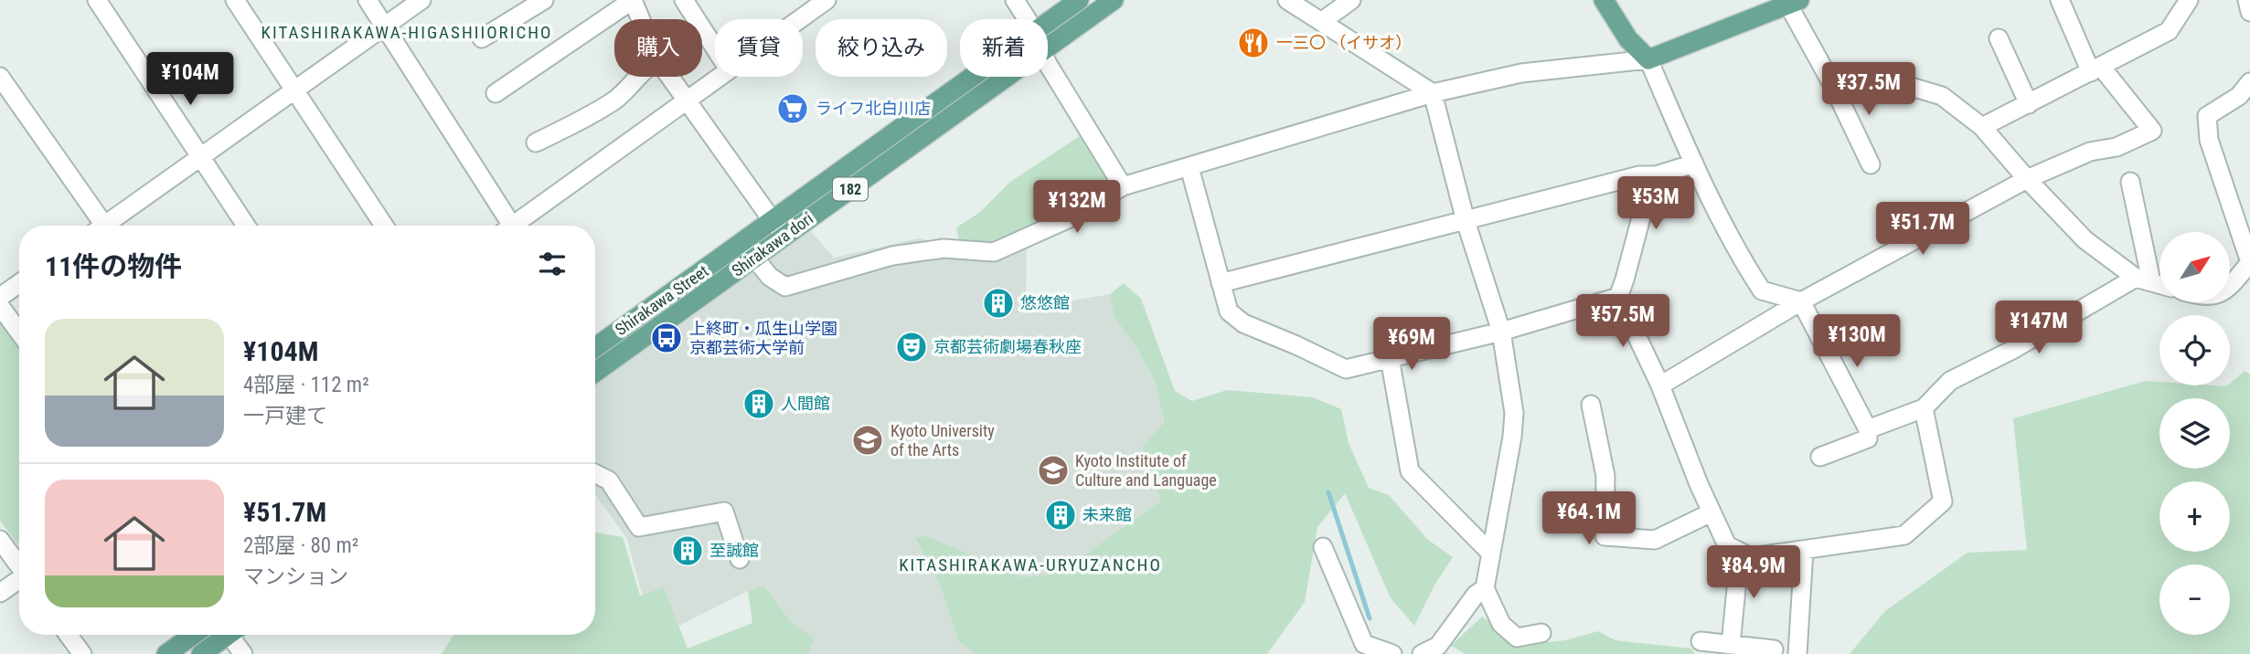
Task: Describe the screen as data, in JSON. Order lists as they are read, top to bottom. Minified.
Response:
{"streets":{"main road":["182","Shirakawa dori","Shirakawa Street"]},"crossings":[["Shirakawa dori","Shirakawa Street"]],"districts":["KITASHIRAKAWA-HIGASHIIORICHO","KITASHIRAKAWA-URYUZANCHO"],"places":{"restaurant":["一三〇 （イサオ）"],"supermarket":["ライフ北白川店"],"building":["悠悠館","人間館","未来館","至誠館"],"bus stop":["上終町・瓜生山学園 京都芸術大学前"],"theatre":["京都芸術劇場春秋座"],"school or university":["Kyoto University of the Arts","Kyoto Institute of Culture and Language"]},"north":"top right","page":{"chip":["購入","賃貸","絞り込み","新着"],"price":["¥104M","¥37.5M","¥53M","¥132M","¥51.7M","¥57.5M","¥147M","¥130M","¥69M","¥64.1M","¥84.9M"],"heading":"11件の物件","map_buttons":["+","−"],"list":[{"name":"¥104M","note":"4部屋 · 112 m² · 一戸建て"},{"name":"¥51.7M","note":"2部屋 · 80 m² · マンション"}]}}
